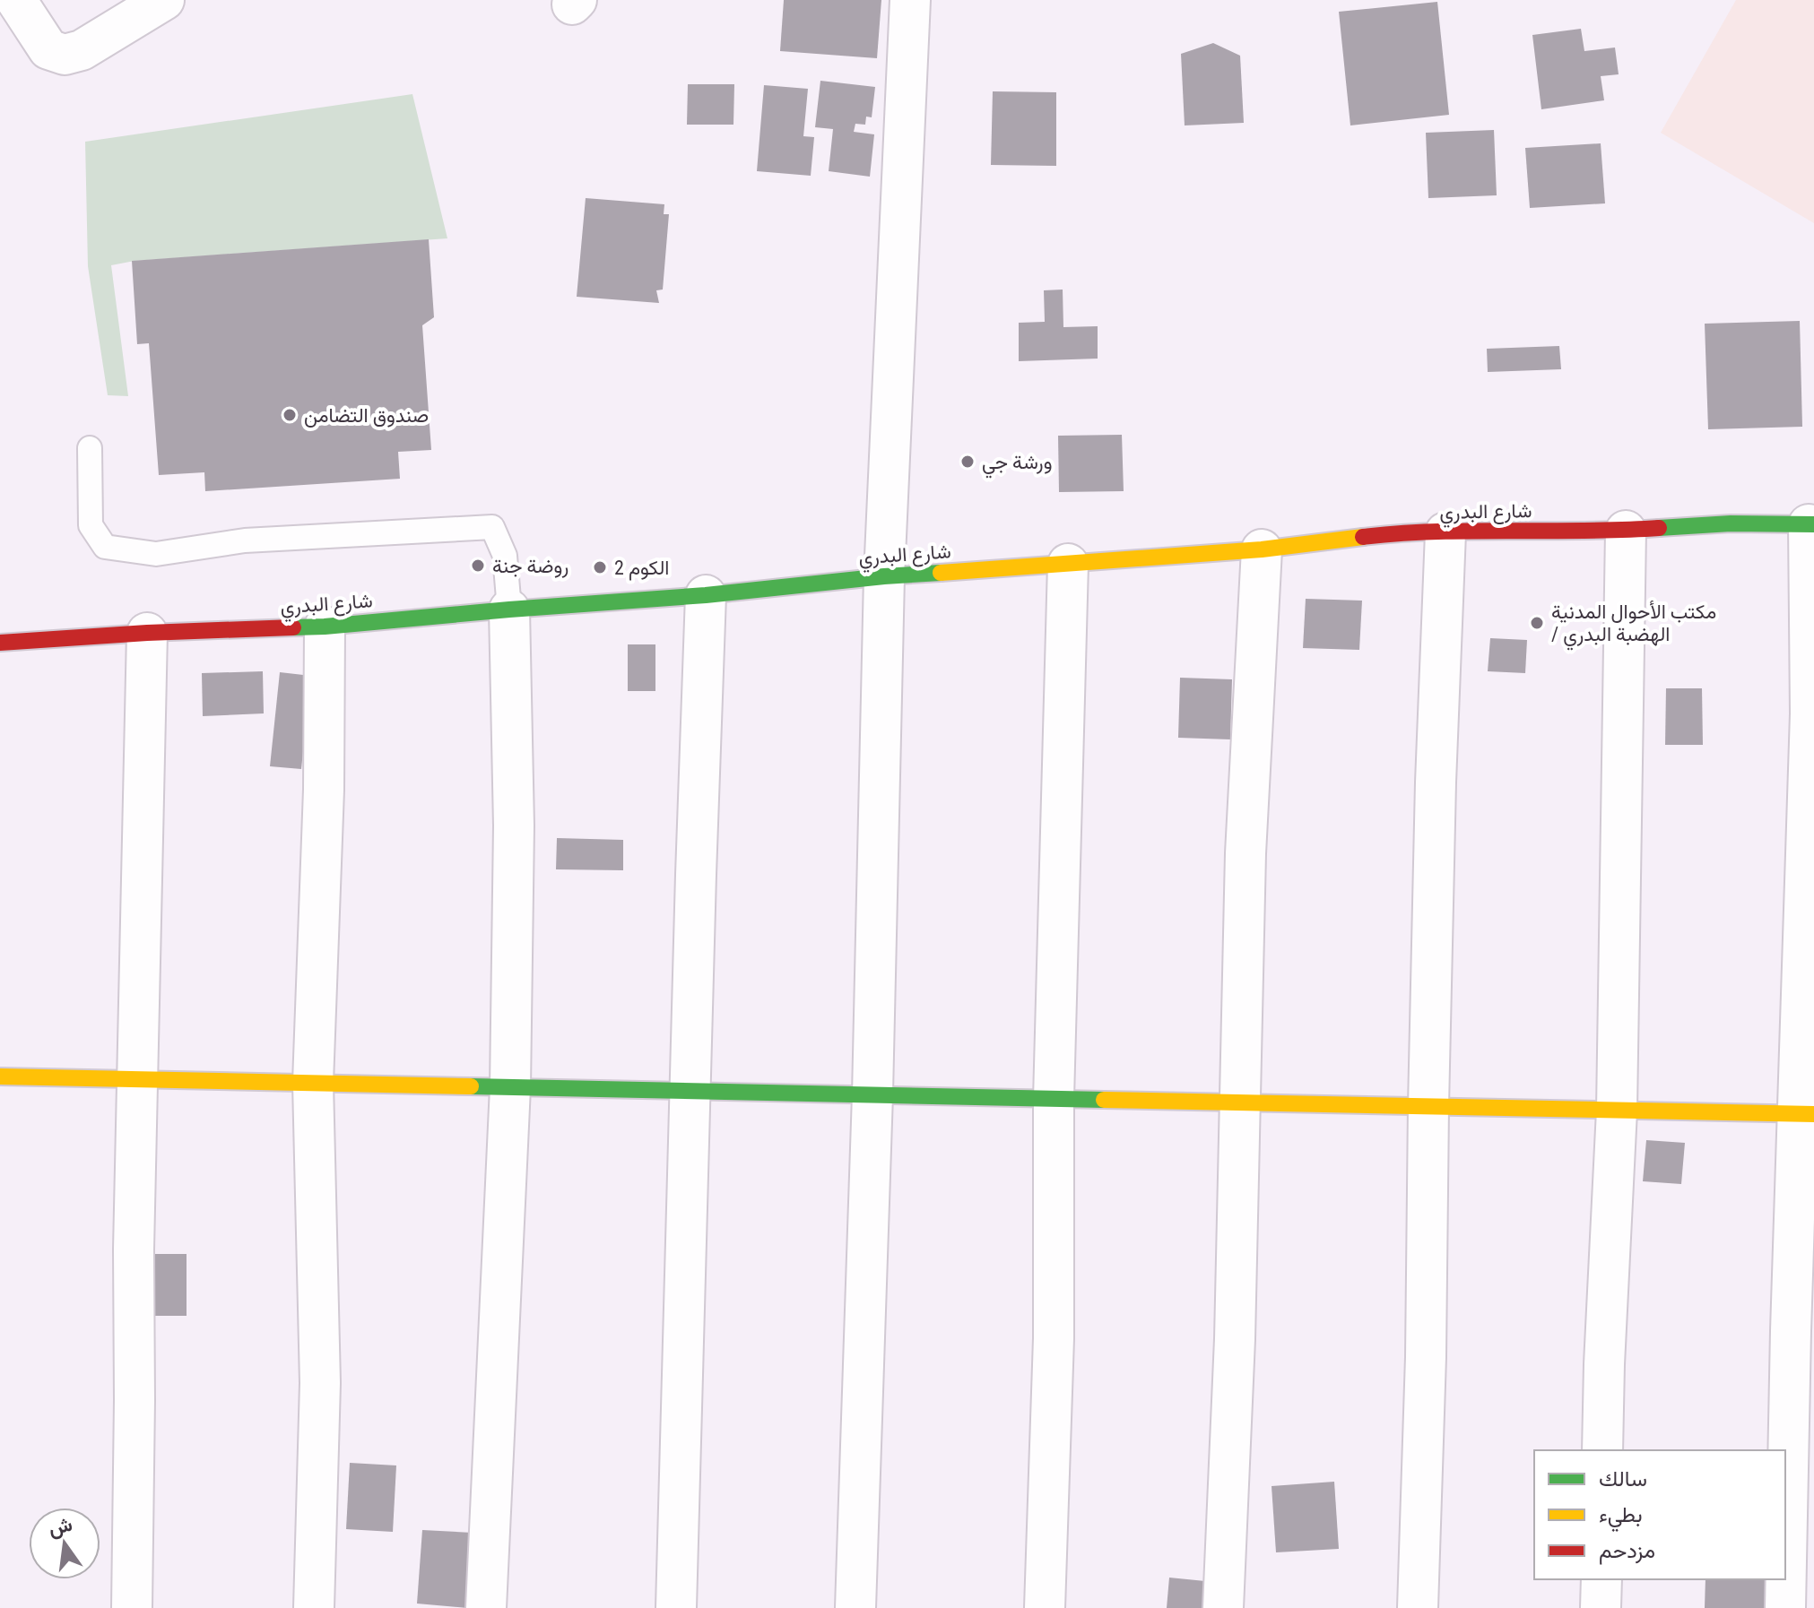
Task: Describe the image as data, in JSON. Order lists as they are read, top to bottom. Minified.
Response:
{"streets":{"street":["شارع البدري"]},"places":["صندوق التضامن","ورشة جي","روضة جنة","الكوم 2","مكتب الأحوال المدنية / الهضبة البدري"],"legend":["سالك","بطيء","مزدحم"],"north":"top"}
